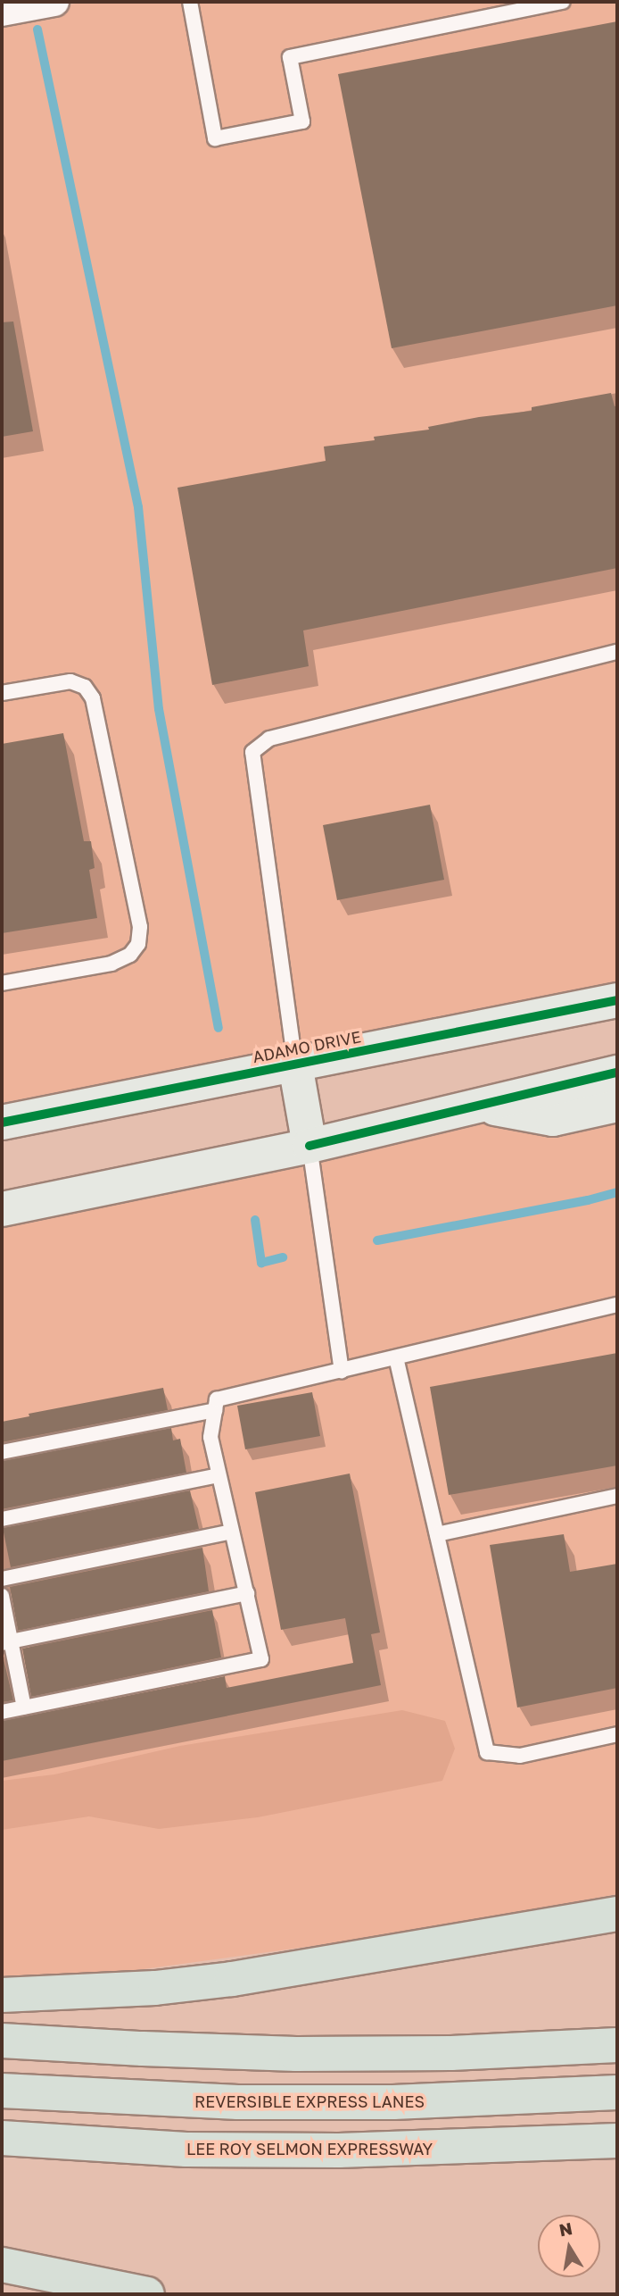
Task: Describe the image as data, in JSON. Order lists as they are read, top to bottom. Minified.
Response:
{"streets":{"highway":["REVERSIBLE EXPRESS LANES","LEE ROY SELMON EXPRESSWAY"],"main road":["ADAMO DRIVE"]},"north":"top"}
